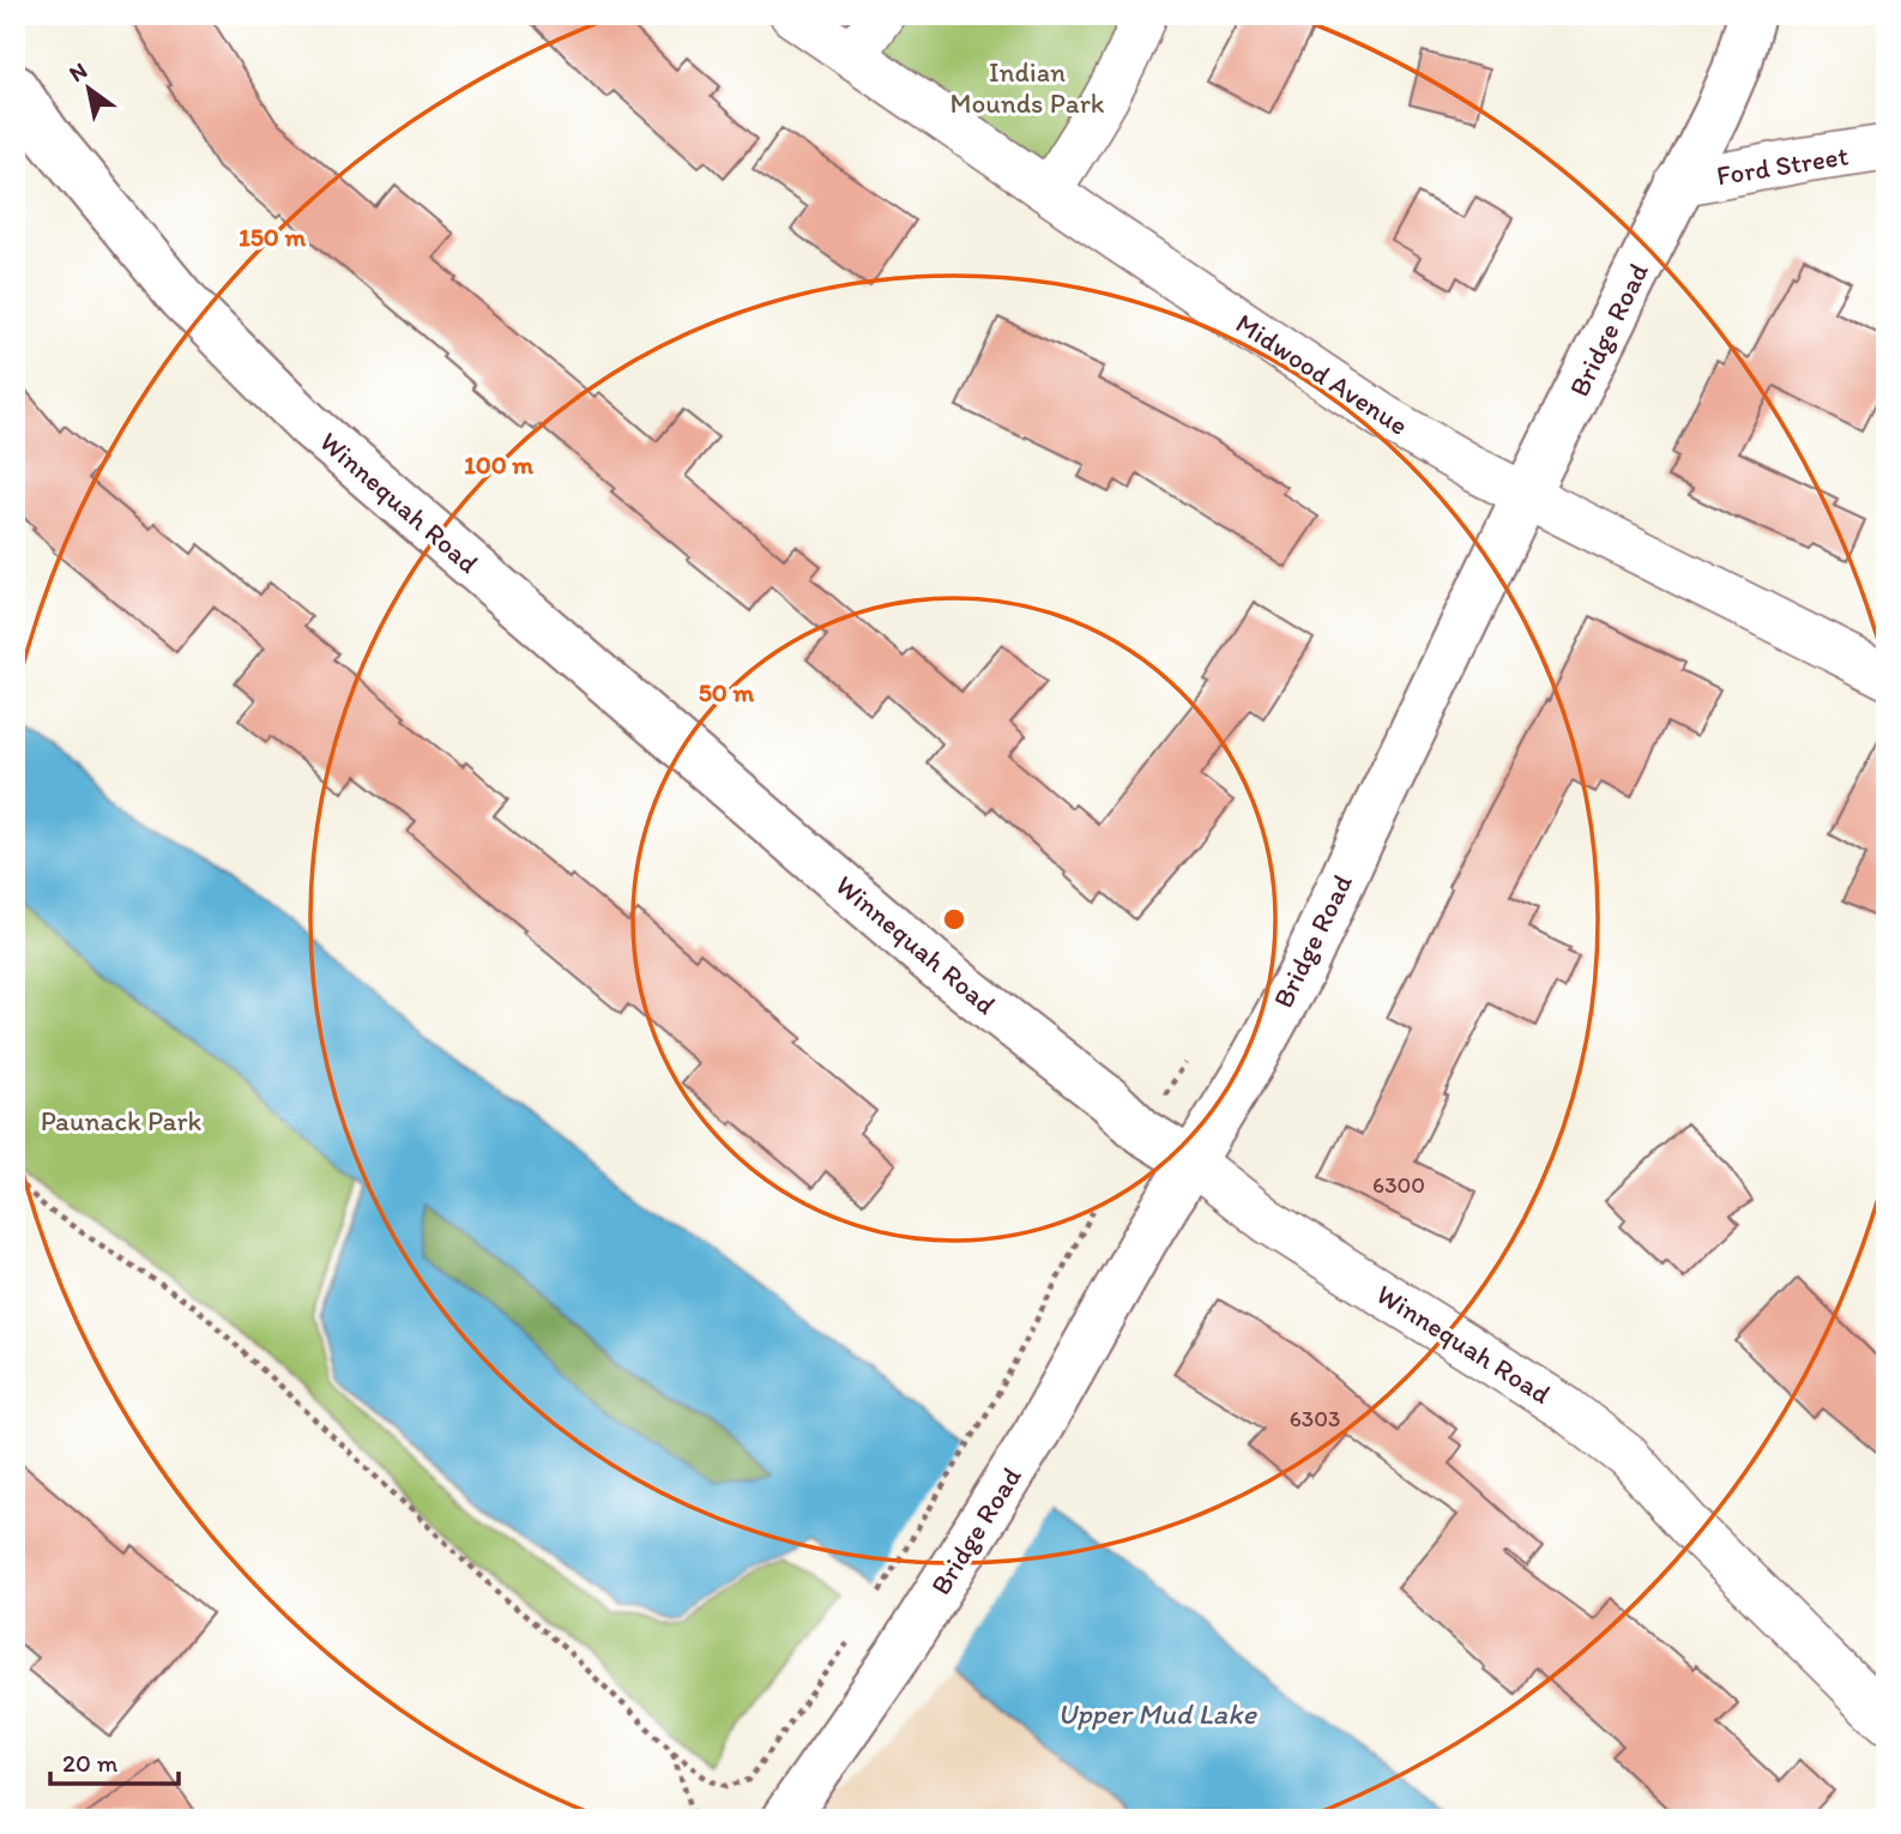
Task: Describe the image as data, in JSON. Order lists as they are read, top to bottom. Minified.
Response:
{"streets":{"street":["Ford Street","Bridge Road","Midwood Avenue","Winnequah Road"]},"crossings":[["Ford Street","Bridge Road"],["Bridge Road","Midwood Avenue"],["Bridge Road","Winnequah Road"]],"water":["Upper Mud Lake"],"parks":["Indian Mounds Park","Paunack Park"],"house_numbers":["6300","6303"],"scale_bar":"20 m","north":"top left","rings":["150 m","100 m","50 m"]}
